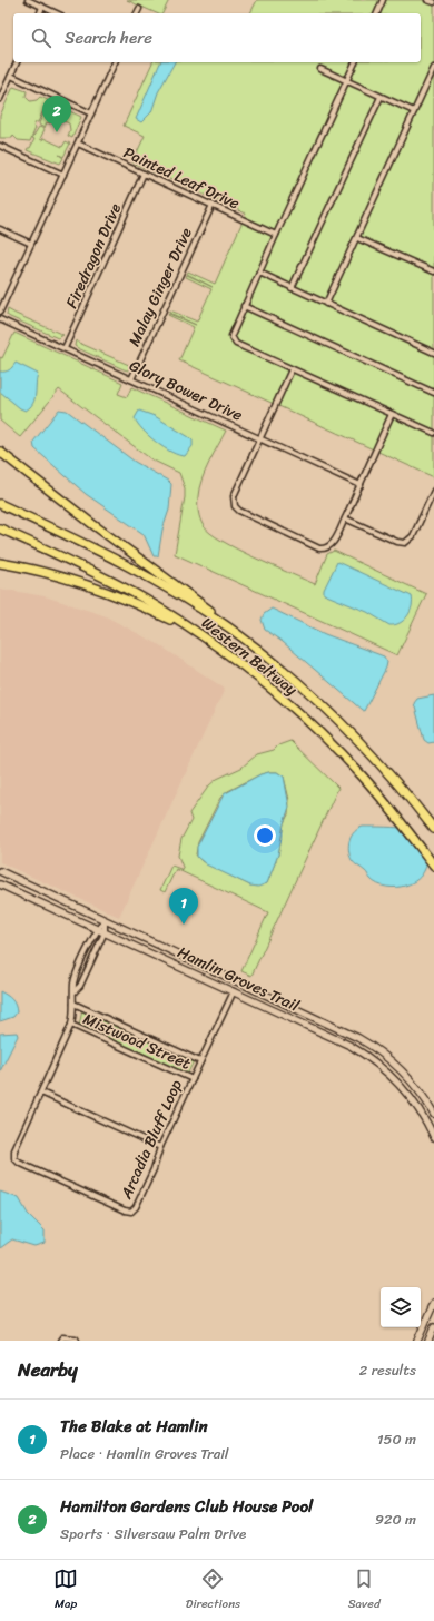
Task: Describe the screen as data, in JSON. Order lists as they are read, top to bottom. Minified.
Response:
{"streets":{"highway":["Western Beltway"],"street":["Painted Leaf Drive","Firedragon Drive","Malay Ginger Drive","Glory Bower Drive","Hamlin Groves Trail","Mistwood Street","Arcadia Bluff Loop"]},"crossings":[["Painted Leaf Drive","Firedragon Drive"],["Painted Leaf Drive","Malay Ginger Drive"],["Firedragon Drive","Glory Bower Drive"],["Malay Ginger Drive","Glory Bower Drive"],["Hamlin Groves Trail","Arcadia Bluff Loop"],["Mistwood Street","Arcadia Bluff Loop"]],"page":{"search":"Search here","pins":["2","1"],"heading":["Nearby","2 results"],"list":[{"mark":"1","name":"The Blake at Hamlin","note":"Place · Hamlin Groves Trail","value":"150 m"},{"mark":"2","name":"Hamilton Gardens Club House Pool","note":"Sports · Silversaw Palm Drive","value":"920 m"}],"nav":["Map","Directions","Saved"]}}
